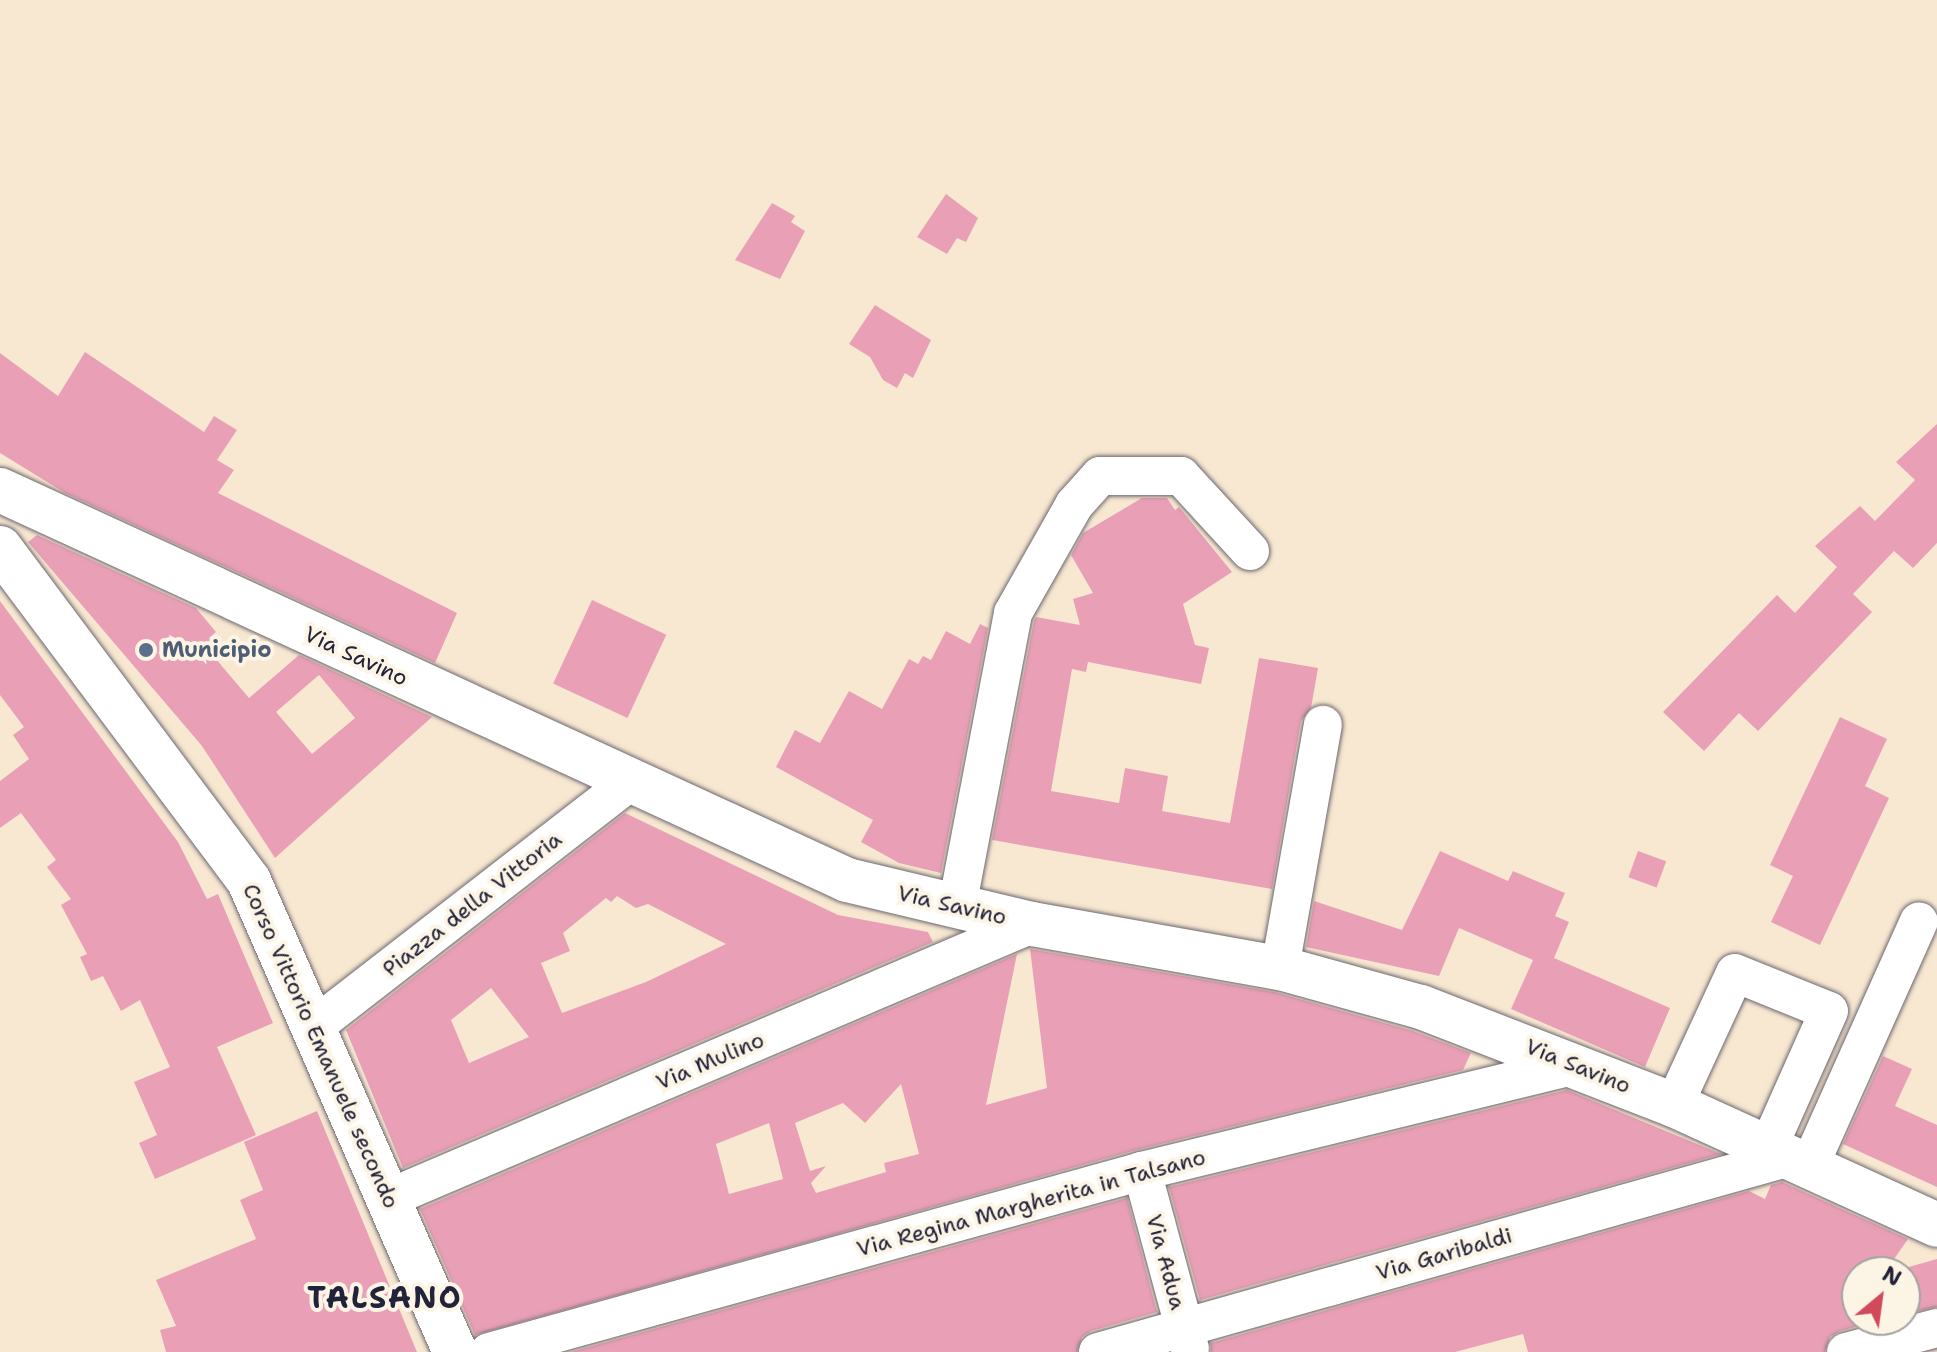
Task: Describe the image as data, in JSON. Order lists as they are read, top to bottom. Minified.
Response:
{"streets":{"street":["Via Savino","Piazza della Vittoria","Corso Vittorio Emanuele secondo","Via Mulino","Via Regina Margherita in Talsano","Via Garibaldi","Via Adua"]},"crossings":[["Via Savino","Piazza della Vittoria"],["Via Savino","Via Mulino"],["Via Savino","Via Regina Margherita in Talsano"],["Via Savino","Via Garibaldi"],["Piazza della Vittoria","Corso Vittorio Emanuele secondo"],["Corso Vittorio Emanuele secondo","Via Mulino"],["Via Regina Margherita in Talsano","Via Adua"],["Via Garibaldi","Via Adua"]],"districts":["TALSANO"],"places":["Municipio"],"north":"top right"}
